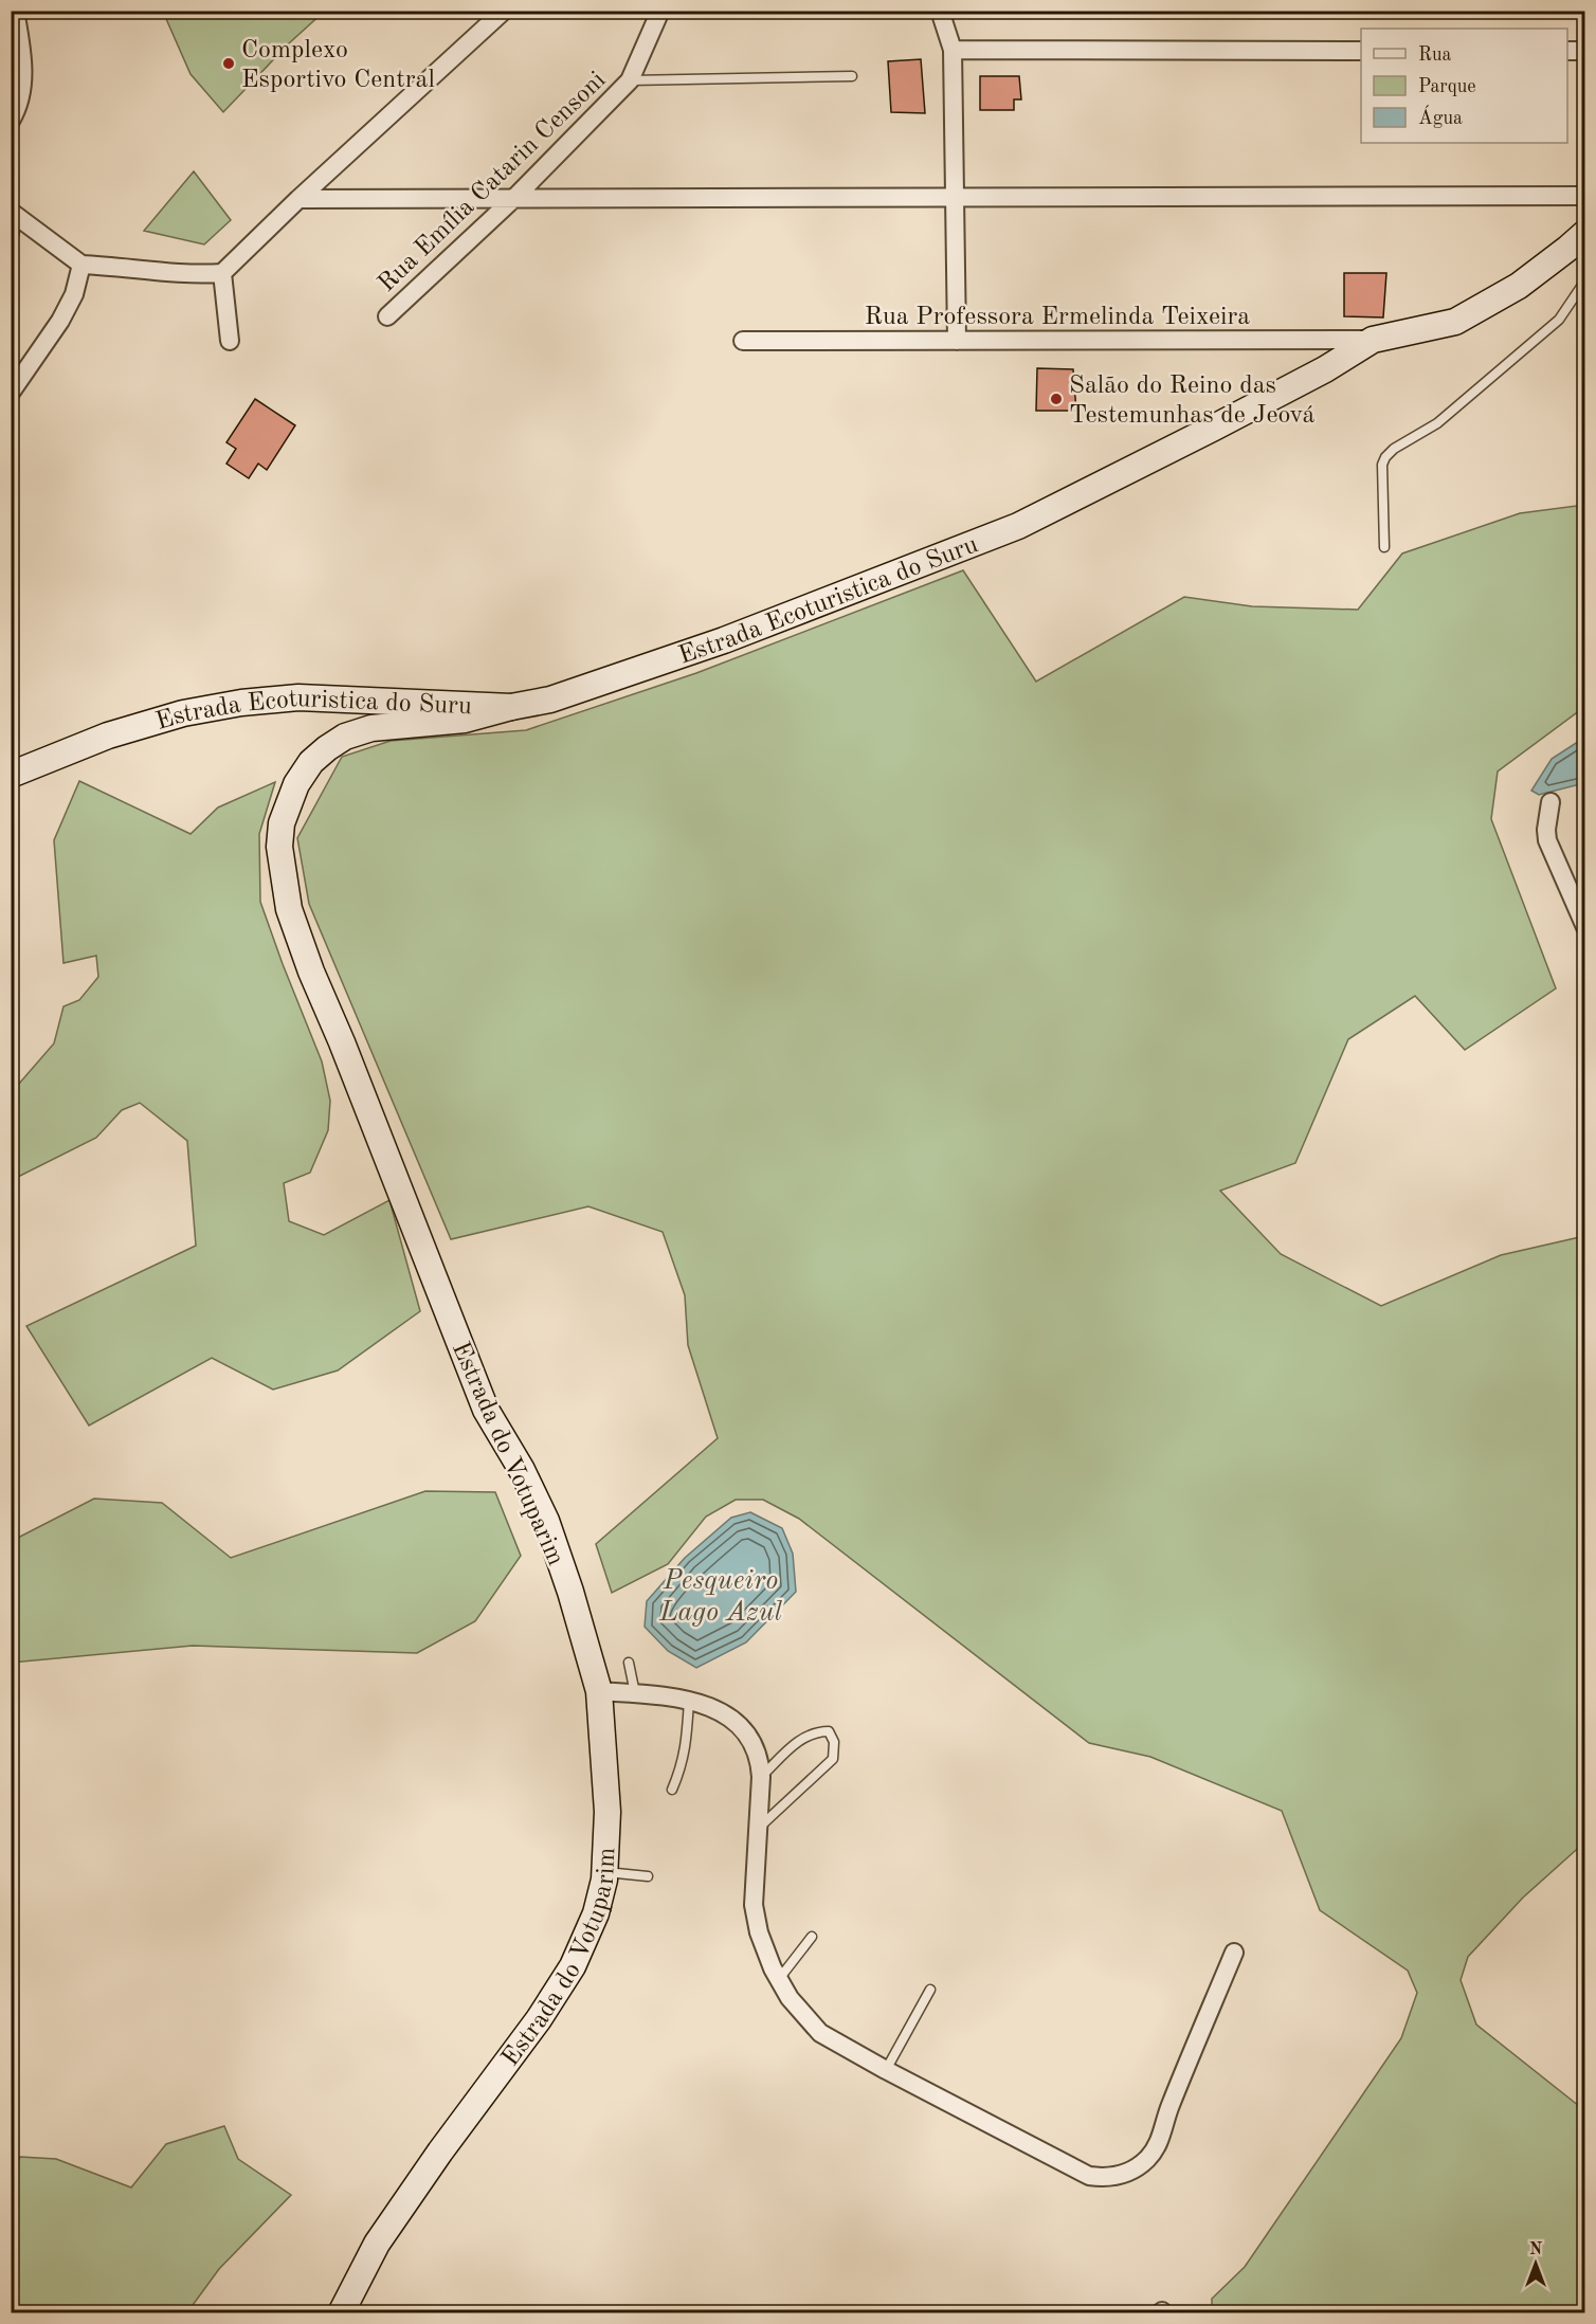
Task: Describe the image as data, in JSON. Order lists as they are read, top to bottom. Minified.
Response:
{"streets":{"street":["Rua Emília Catarin Censoni","Rua Professora Ermelinda Teixeira","Estrada Ecoturistica do Suru","Estrada do Votuparim"]},"crossings":[["Rua Professora Ermelinda Teixeira","Estrada Ecoturistica do Suru"],["Estrada Ecoturistica do Suru","Estrada do Votuparim"]],"water":["Pesqueiro Lago Azul"],"places":["Complexo Esportivo Central","Salão do Reino das Testemunhas de Jeová"],"legend":["Rua","Parque","Água"],"north":"top"}
